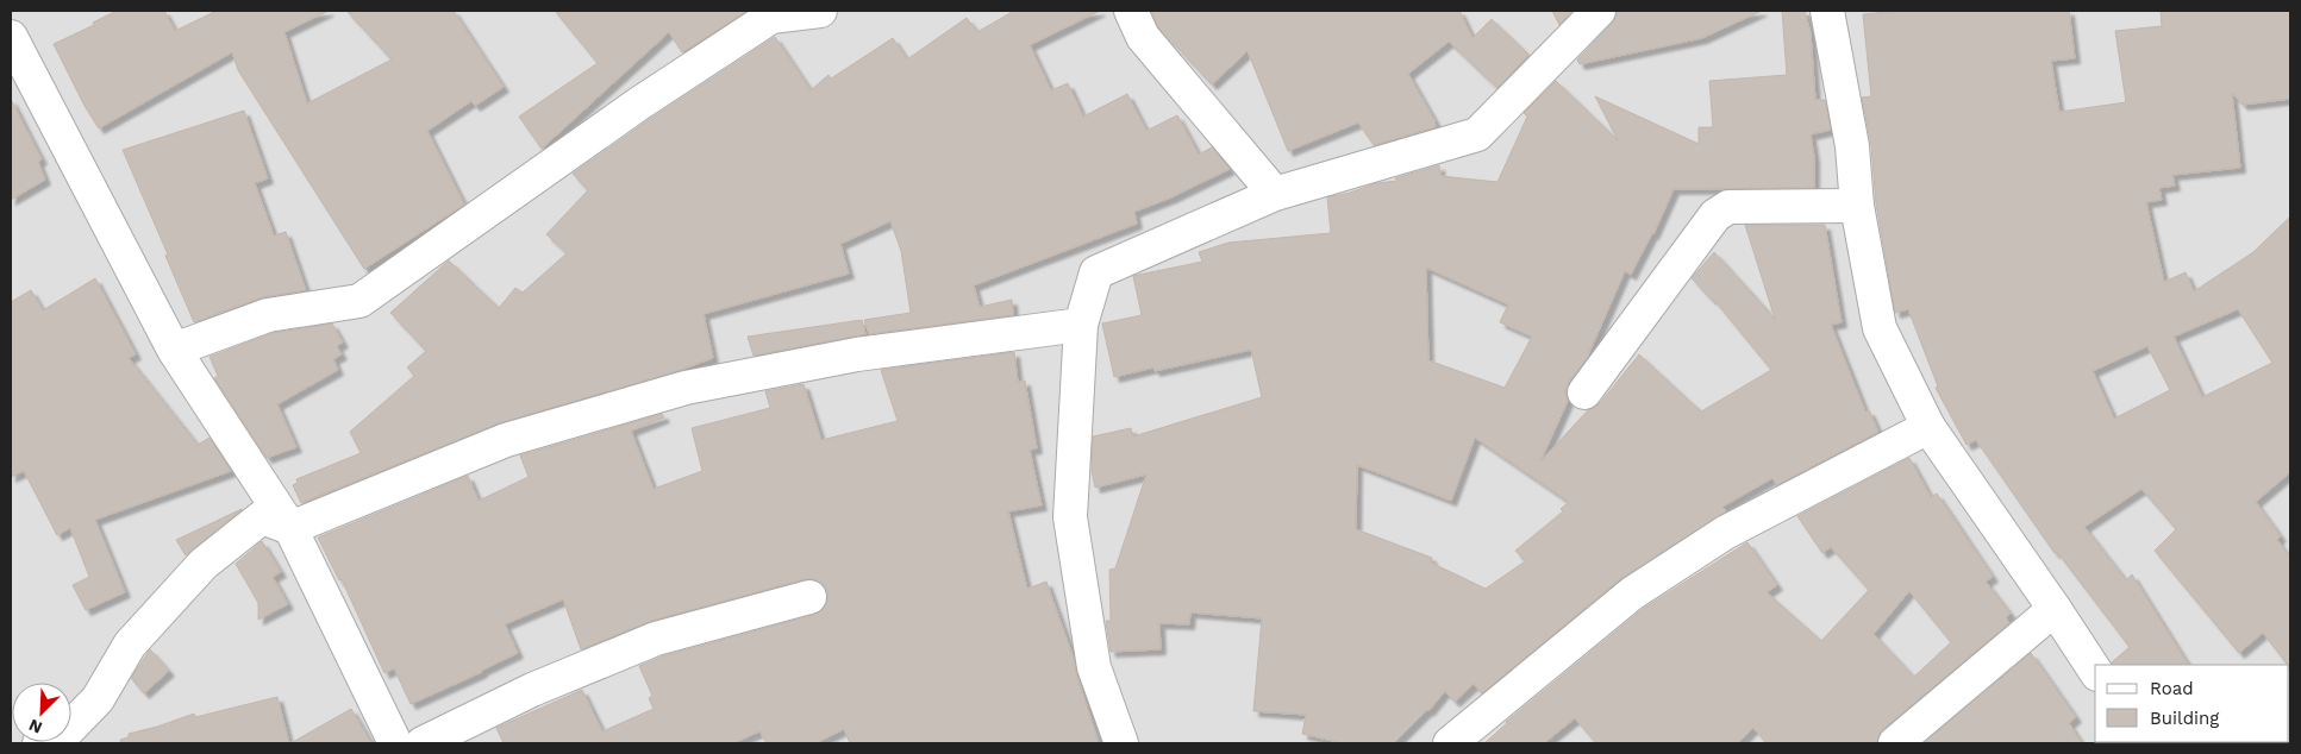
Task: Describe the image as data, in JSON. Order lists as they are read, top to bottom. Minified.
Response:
{"legend":["Road","Building"],"north":"bottom left"}
